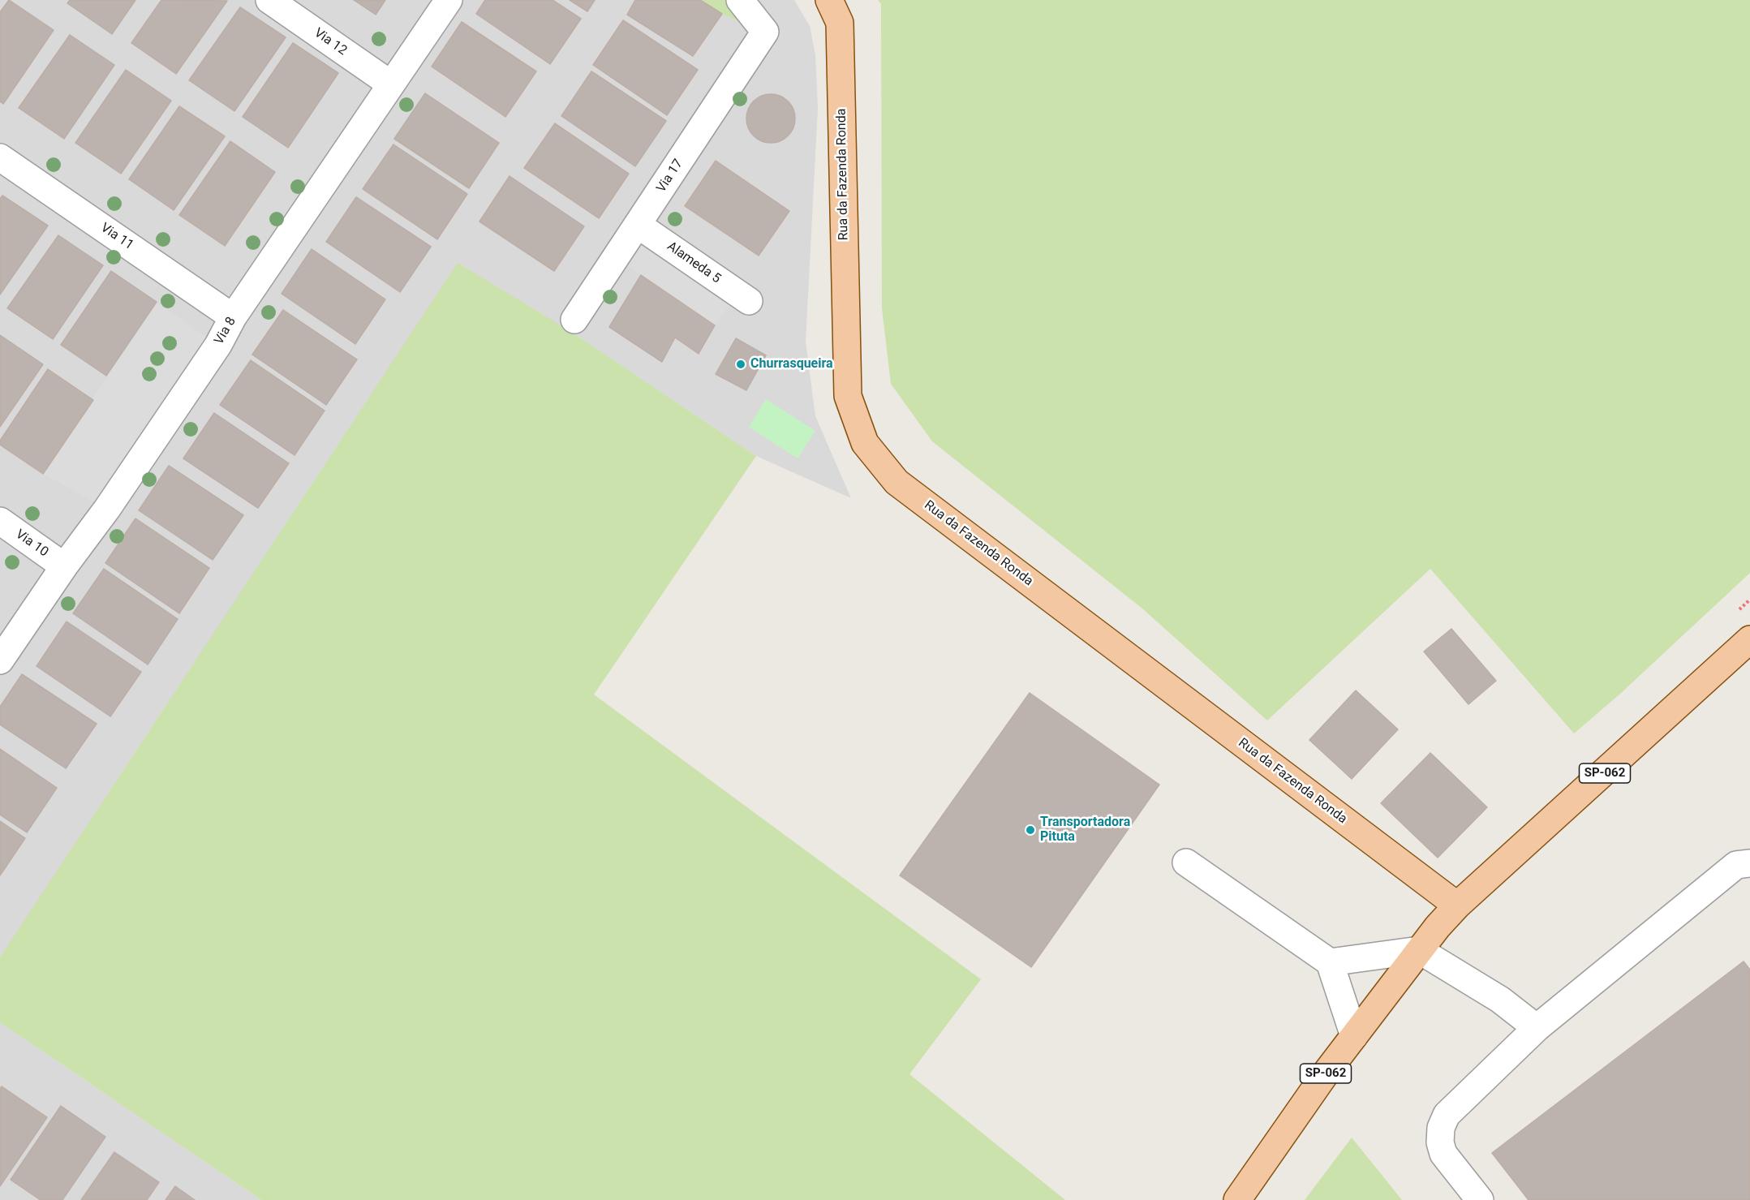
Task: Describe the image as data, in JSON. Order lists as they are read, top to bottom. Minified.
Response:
{"streets":{"main road":["Rua da Fazenda Ronda","SP-062"],"street":["Via 12","Via 17","Via 11","Alameda 5","Via 8","Via 10"]},"crossings":[["Via 12","Via 8"],["Rua da Fazenda Ronda","SP-062"],["Via 17","Alameda 5"],["Via 11","Via 8"],["Via 8","Via 10"]],"places":["Churrasqueira","Transportadora Pituta"]}
